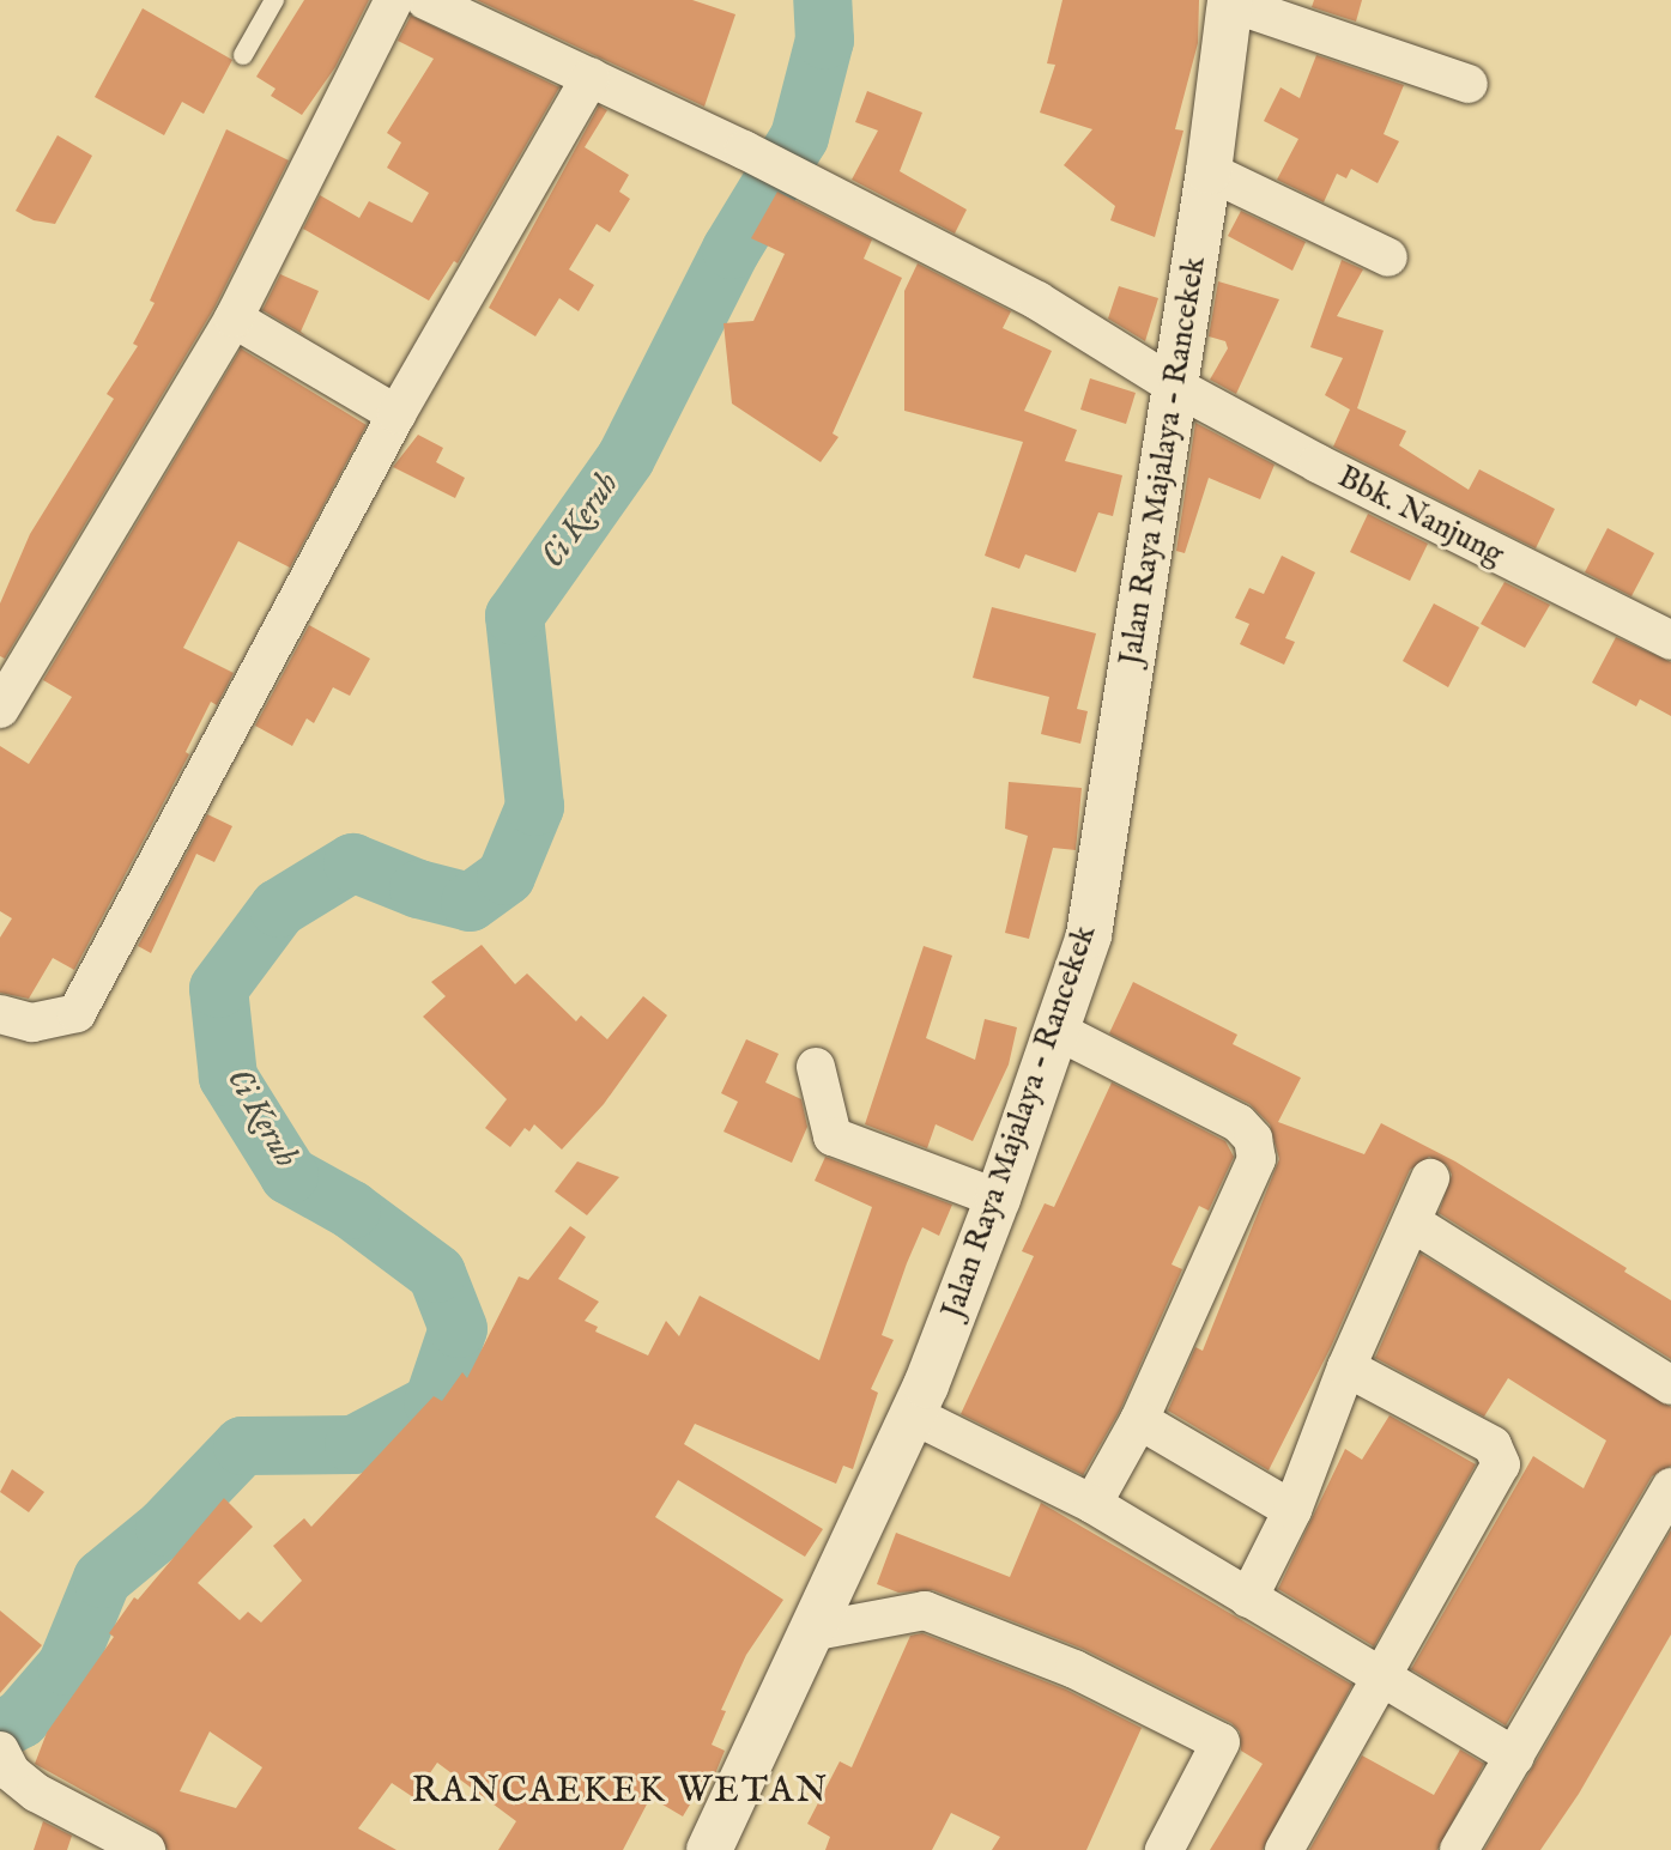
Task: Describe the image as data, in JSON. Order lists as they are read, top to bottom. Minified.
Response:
{"streets":{"main road":["Jalan Raya Majalaya - Rancekek"],"street":["Bbk. Nanjung"]},"crossings":[["Jalan Raya Majalaya - Rancekek","Bbk. Nanjung"]],"districts":["RANCAEKEK WETAN"],"water":["Ci Keruh"]}
